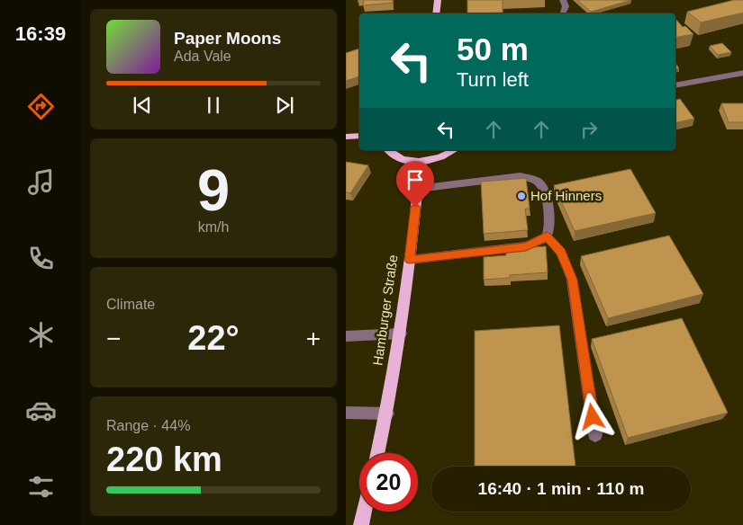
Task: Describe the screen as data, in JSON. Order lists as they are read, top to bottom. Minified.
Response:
{"streets":{"main road":["Hamburger Straße"]},"places":["Hof Hinners"],"page":{"tabs":"16:39","turn":["50 m","Turn left"],"song":["Paper Moons","Ada Vale"],"tile":[["9","km/h"],"Climate",["Range · 44%","220 km"]],"heat":["−","22°","+"],"limit":"20","trip":"16:40 · 1 min · 110 m"}}
